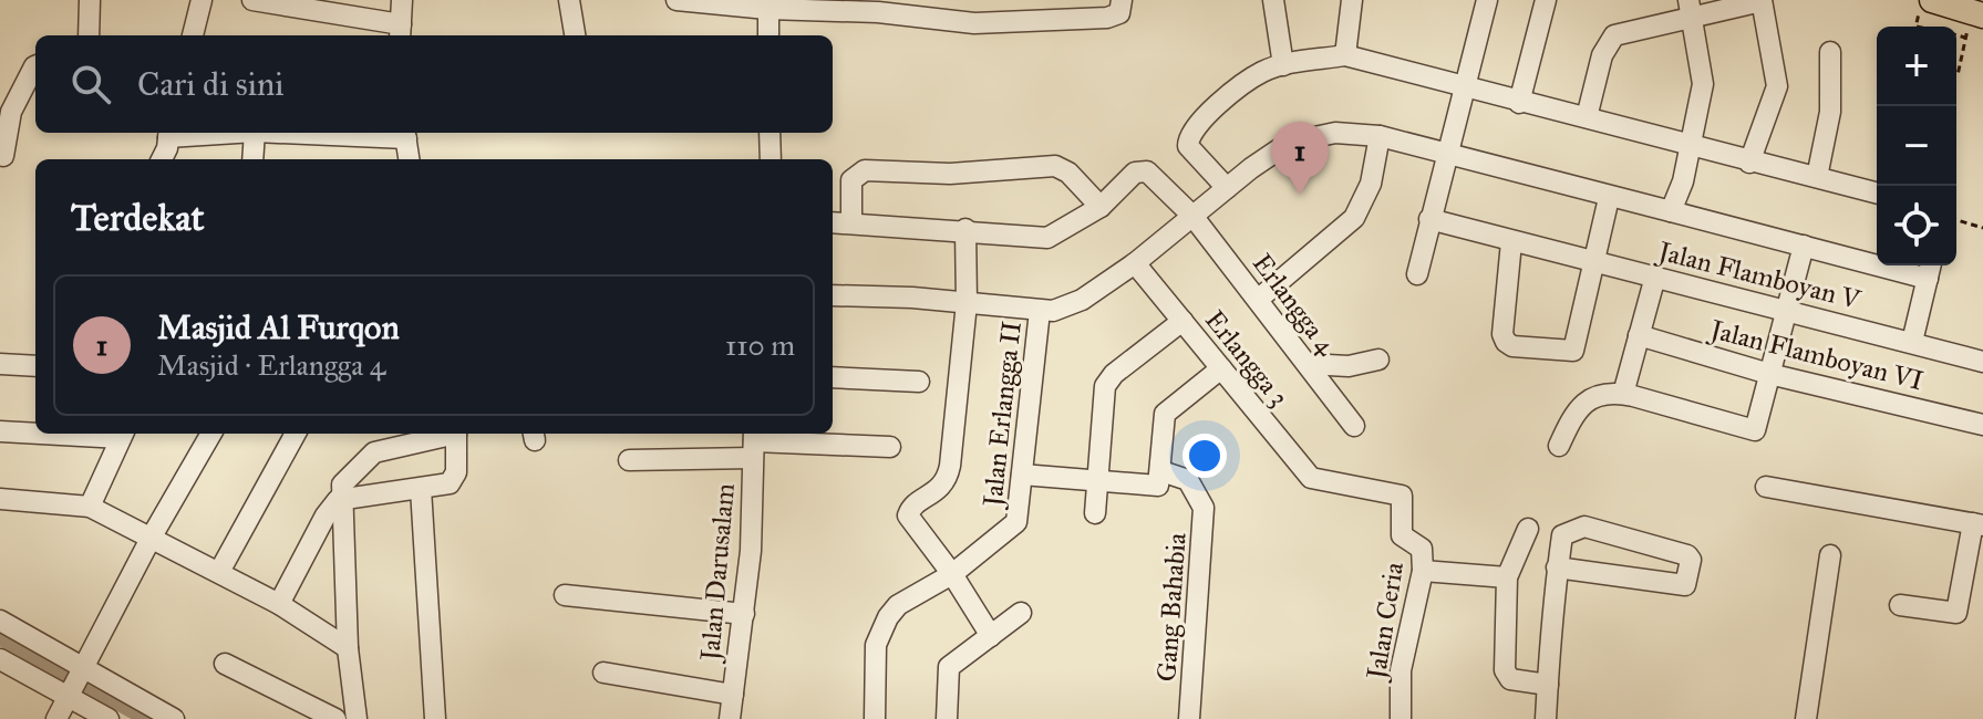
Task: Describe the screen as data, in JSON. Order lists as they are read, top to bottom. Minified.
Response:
{"streets":{"street":["Jalan Flamboyan V","Erlangga 4","Jalan Flamboyan VI","Erlangga 3","Jalan Erlangga II","Jalan Darusalam","Gang Bahabia","Jalan Ceria"]},"crossings":[["Erlangga 3","Jalan Ceria"]],"page":{"map_buttons":["+","−"],"search":"Cari di sini","pins":"1","heading":"Terdekat","list":[{"mark":"1","name":"Masjid Al Furqon","note":"Masjid · Erlangga 4","value":"110 m"}]}}
